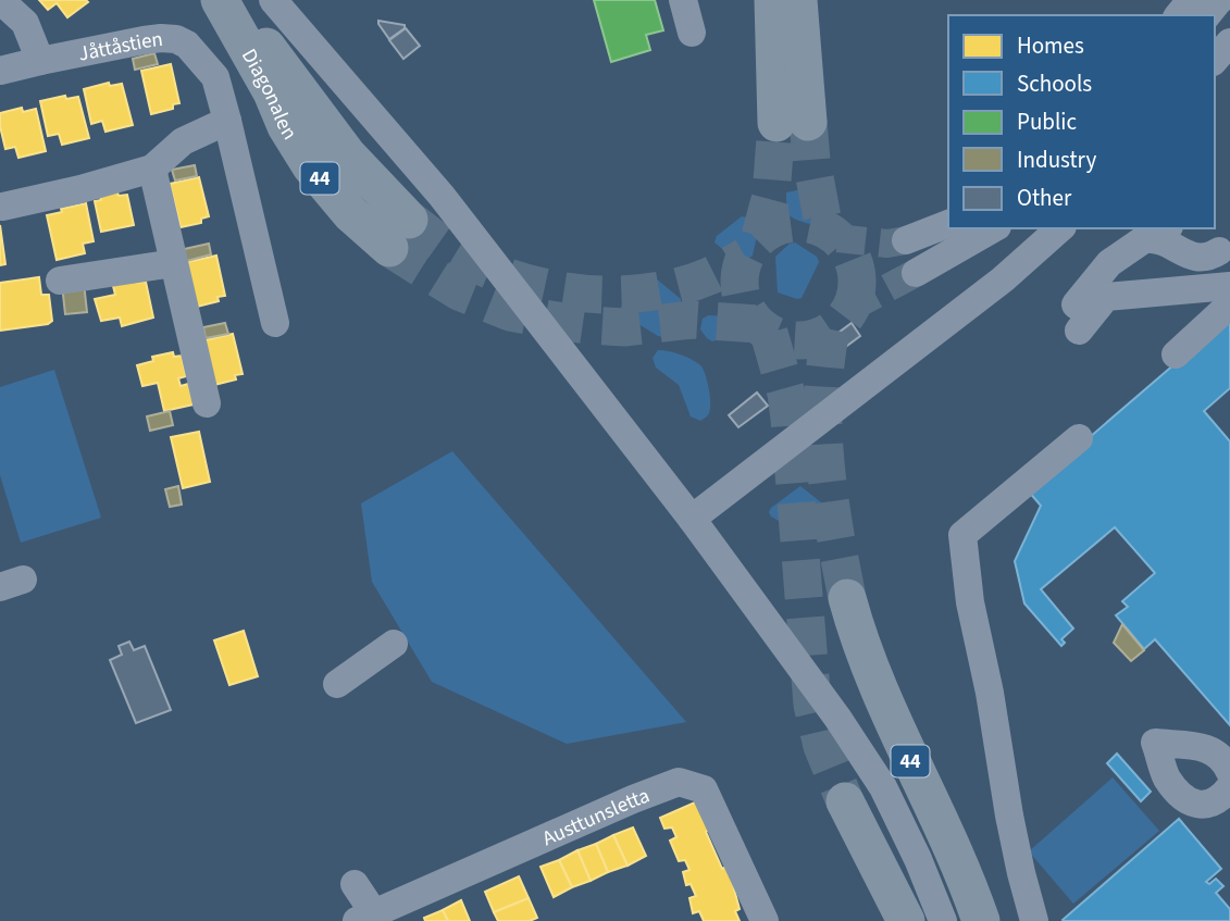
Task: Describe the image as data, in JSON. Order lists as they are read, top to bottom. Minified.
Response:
{"streets":{"main road":["Diagonalen","44"],"street":["Jåttåstien","Austtunsletta"]},"legend":["Homes","Schools","Public","Industry","Other"]}
